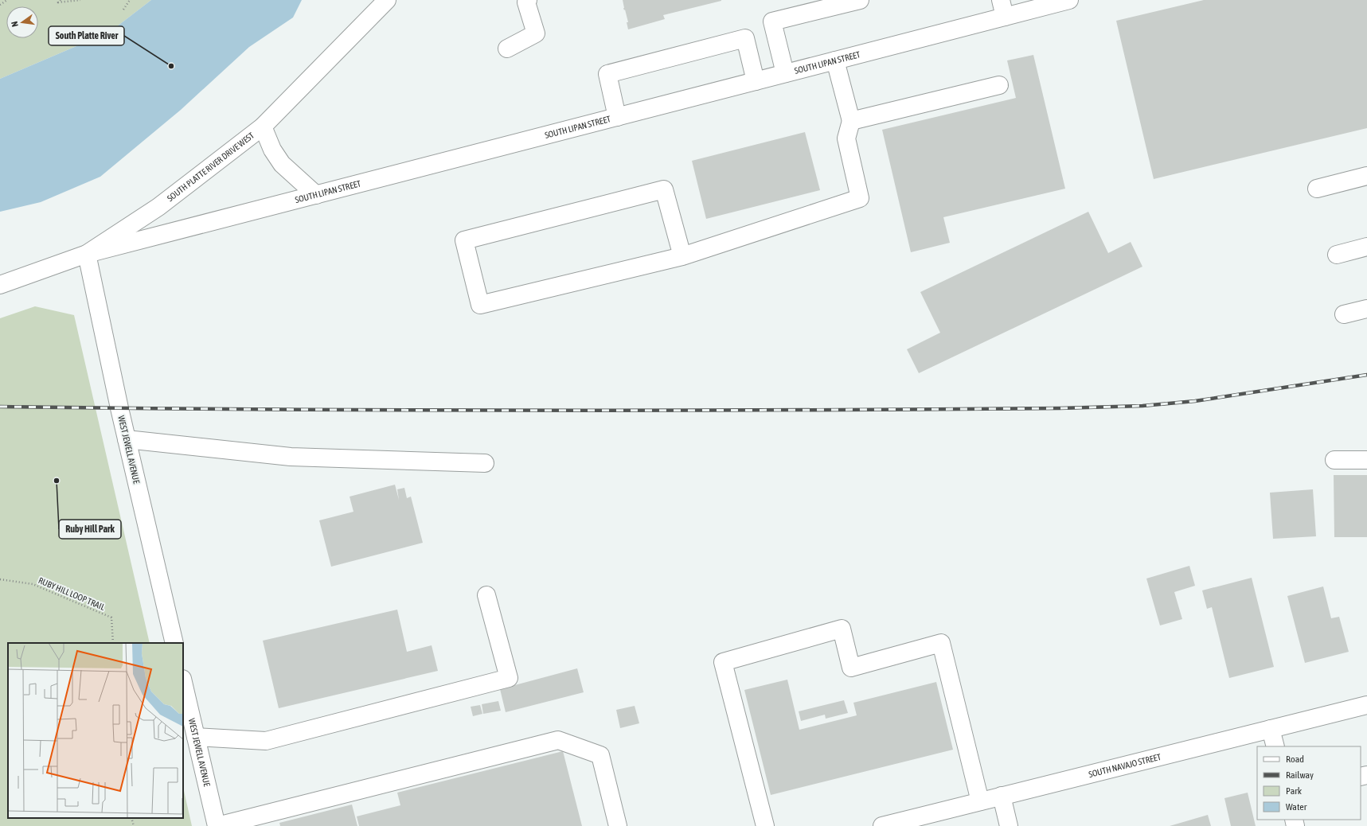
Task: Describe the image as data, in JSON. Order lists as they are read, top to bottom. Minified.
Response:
{"streets":{"street":["SOUTH LIPAN STREET","SOUTH PLATTE RIVER DRIVE WEST","WEST JEWELL AVENUE","SOUTH NAVAJO STREET"],"path":["RUBY HILL LOOP TRAIL"]},"crossings":[["SOUTH LIPAN STREET","SOUTH PLATTE RIVER DRIVE WEST"],["SOUTH LIPAN STREET","WEST JEWELL AVENUE"],["SOUTH PLATTE RIVER DRIVE WEST","WEST JEWELL AVENUE"]],"places":["South Platte River","Ruby Hill Park"],"legend":["Road","Railway","Park","Water"],"north":"left"}
